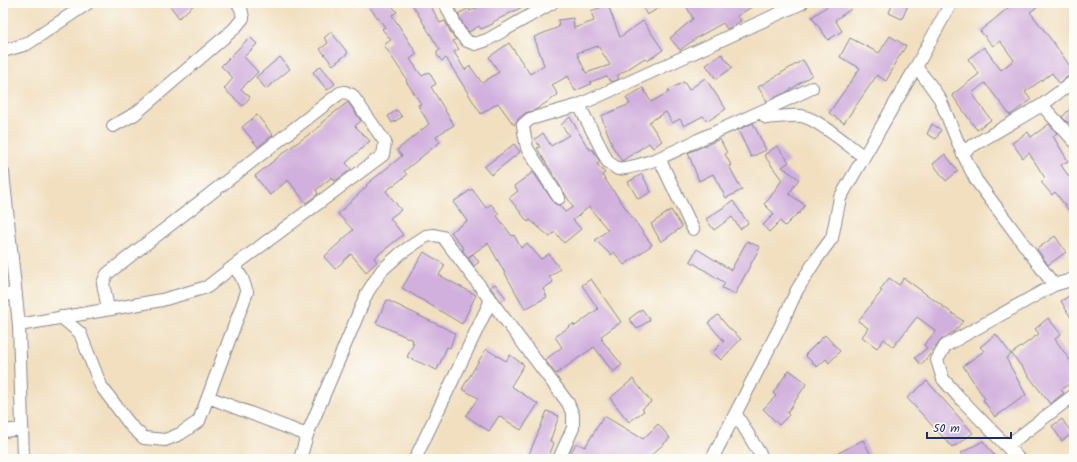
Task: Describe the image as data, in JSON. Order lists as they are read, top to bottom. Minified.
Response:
{"scale_bar":"50 m"}
